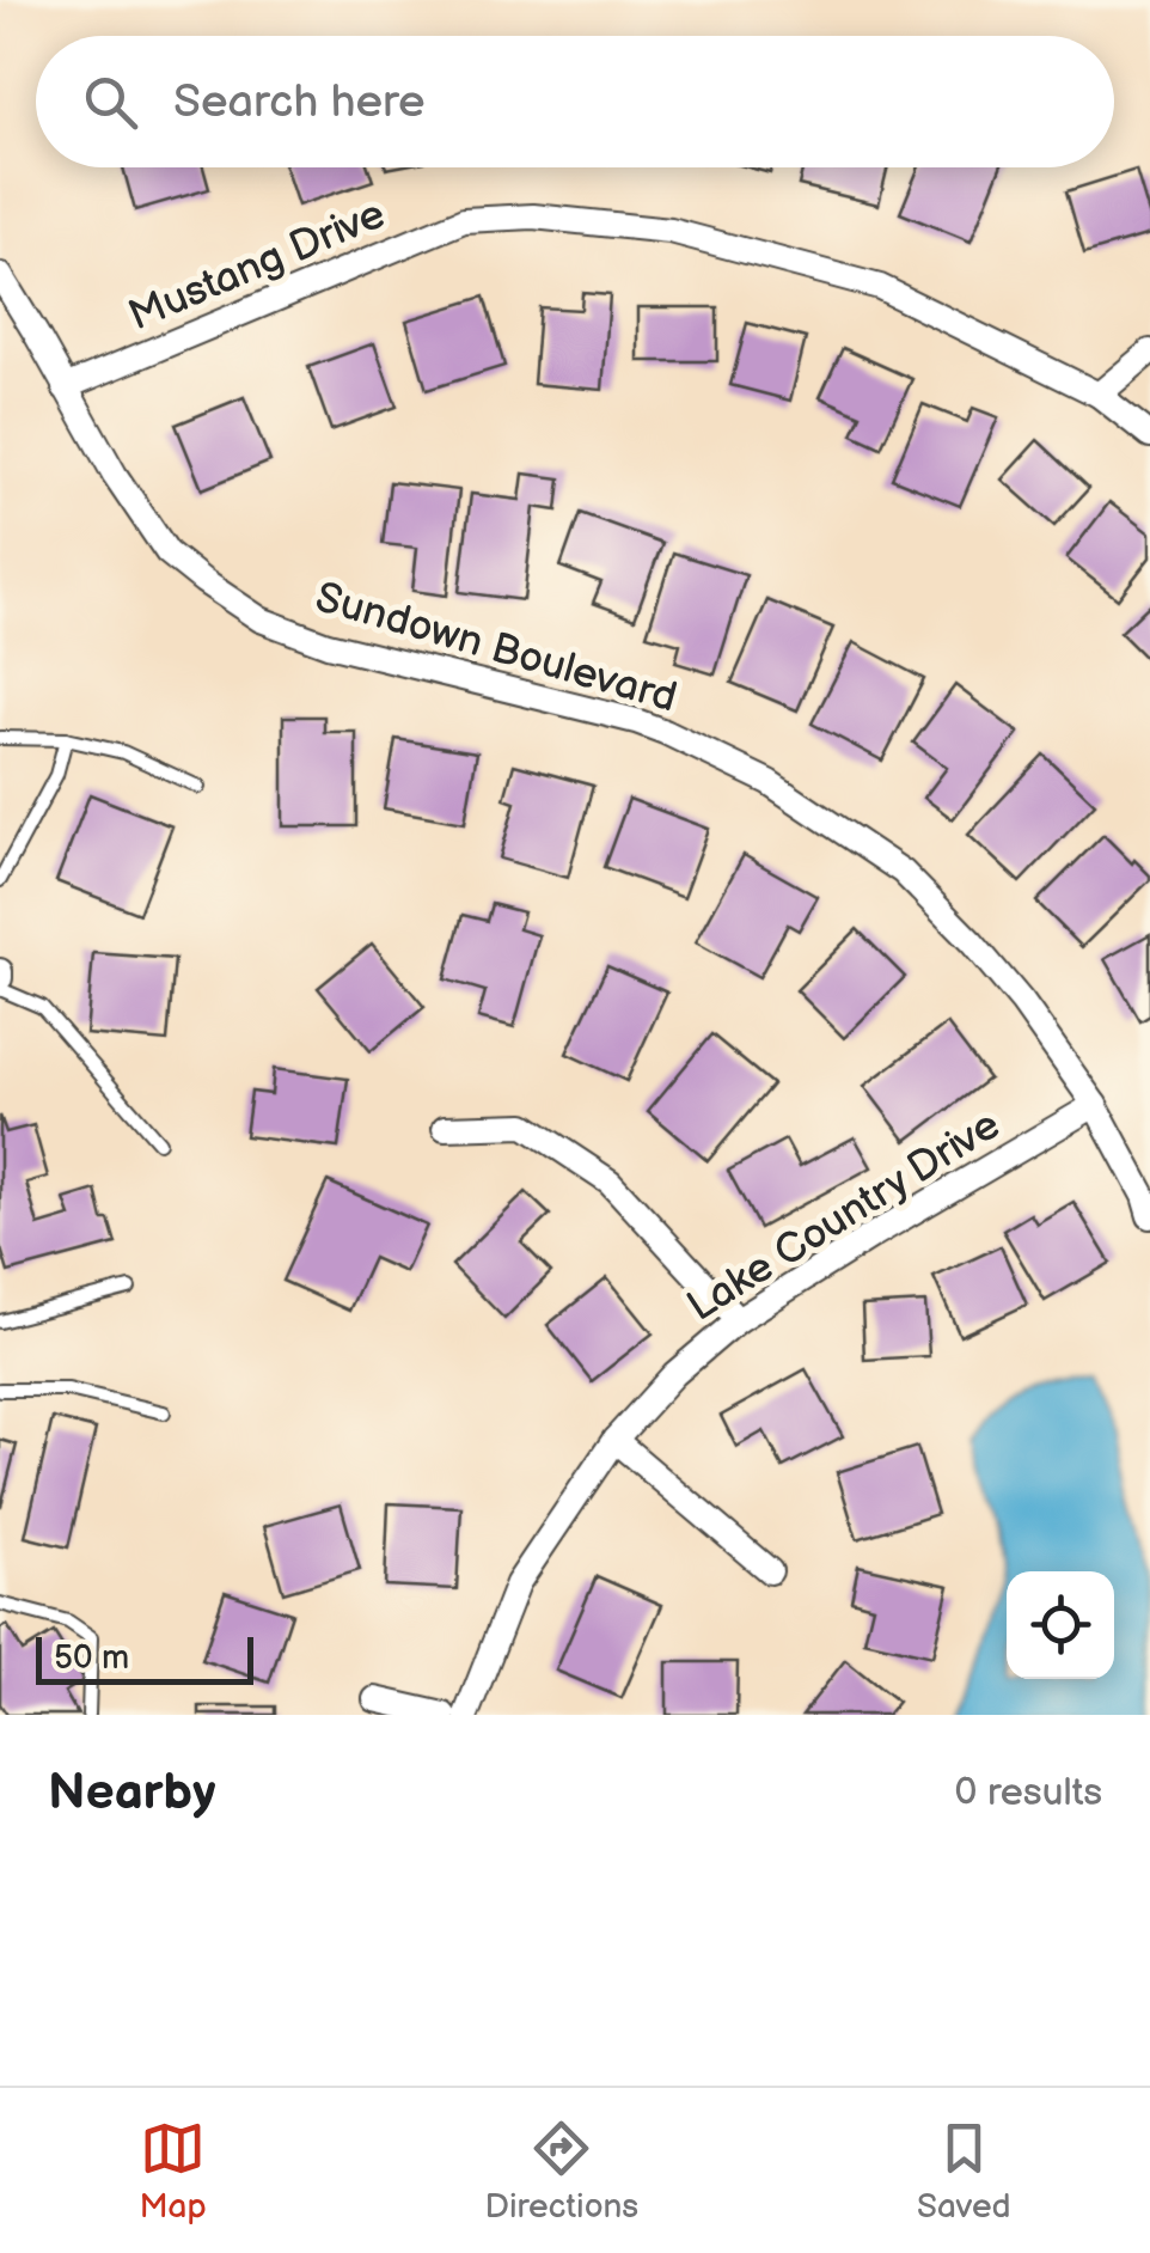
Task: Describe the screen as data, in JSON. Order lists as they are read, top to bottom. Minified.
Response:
{"streets":{"street":["Mustang Drive","Sundown Boulevard","Lake Country Drive"]},"crossings":[["Mustang Drive","Sundown Boulevard"],["Sundown Boulevard","Lake Country Drive"]],"scale_bar":"50 m","page":{"search":"Search here","scale":"50 m","heading":["Nearby","0 results"],"nav":["Map","Directions","Saved"]}}
